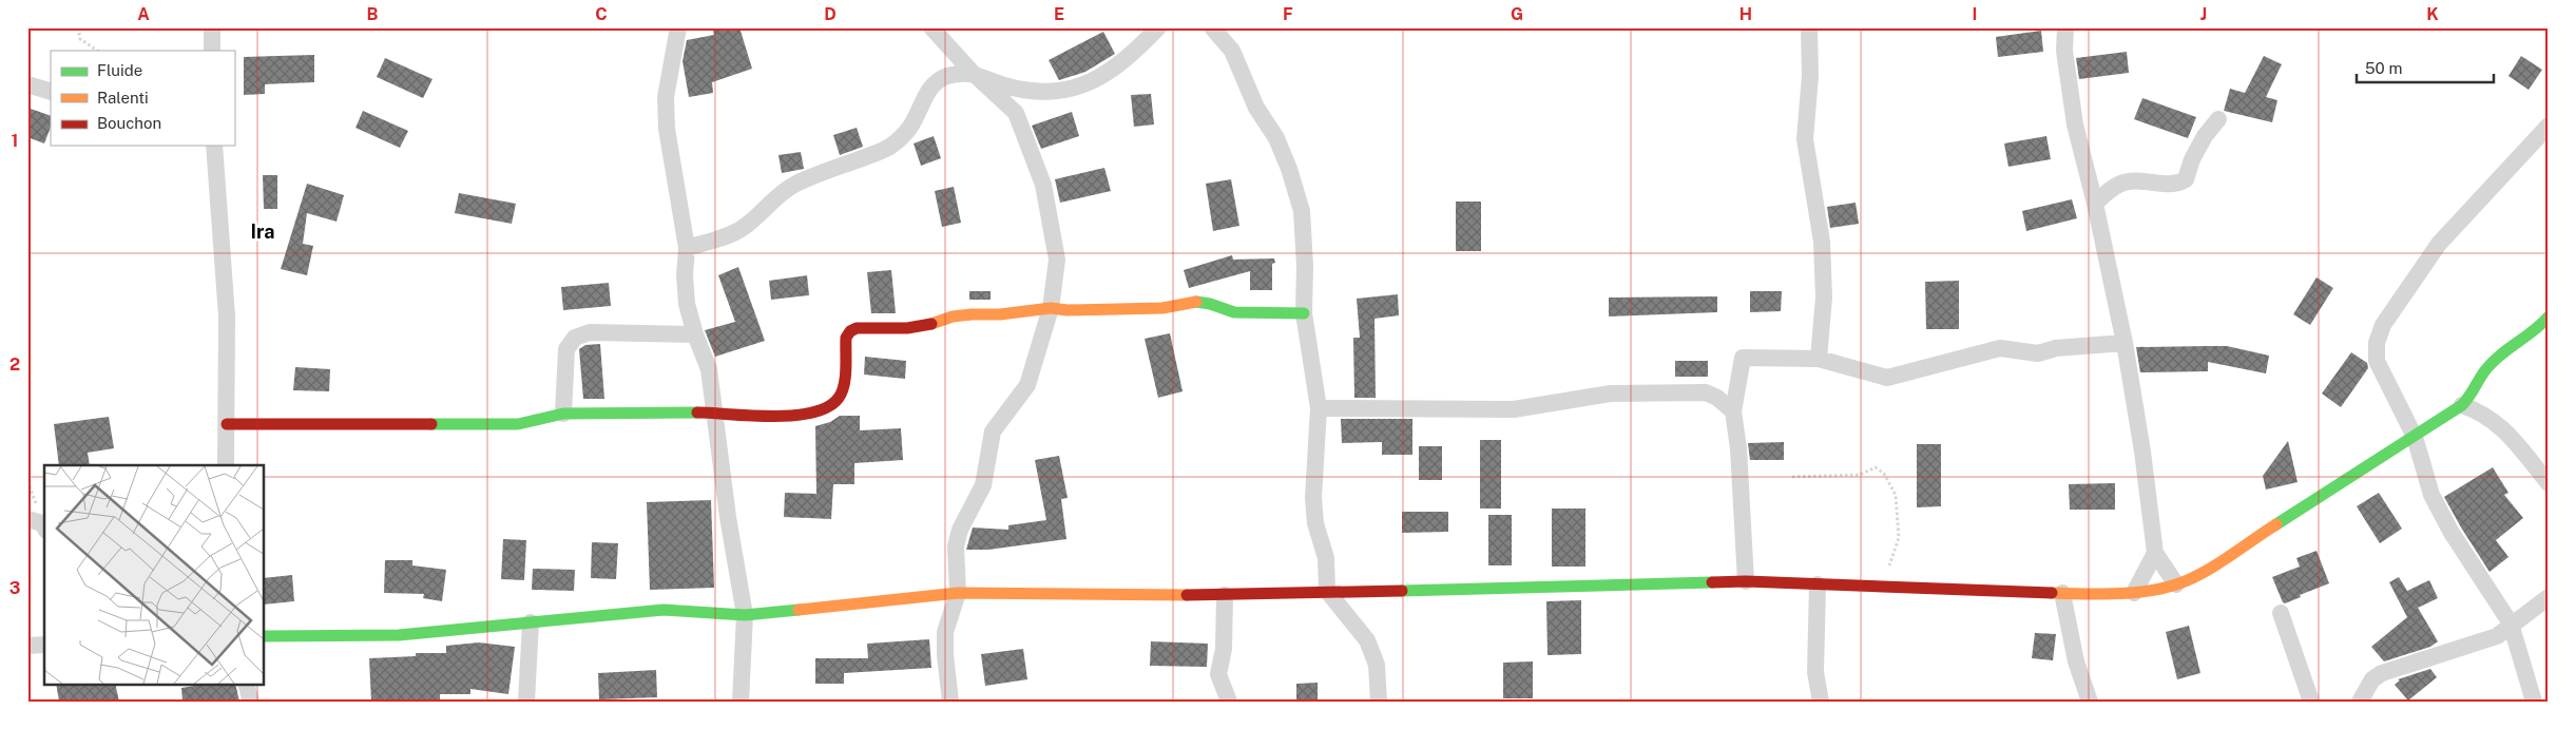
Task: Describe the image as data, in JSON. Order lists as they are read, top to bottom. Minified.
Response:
{"districts":["Ira"],"legend":["Fluide","Ralenti","Bouchon"],"scale_bar":"50 m","grid":{"columns":["A","B","C","D","E","F","G","H","I","J","K"],"rows":["1","2","3"]}}
